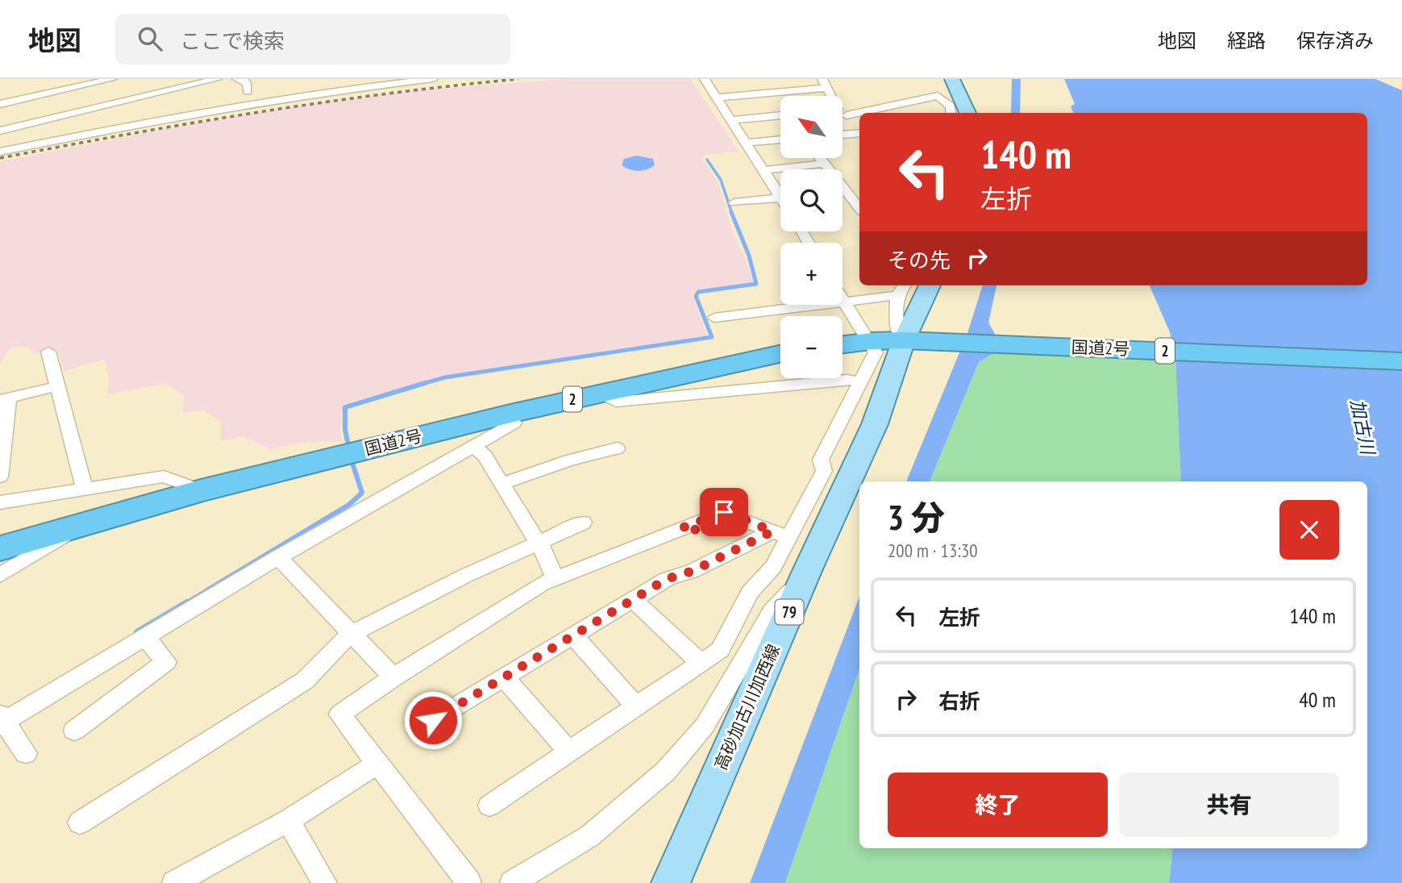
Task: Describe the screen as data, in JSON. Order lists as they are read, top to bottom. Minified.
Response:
{"streets":{"highway":["国道2号","2"],"main road":["79","高砂加古川加西線"]},"crossings":[["国道2号","高砂加古川加西線"]],"water":["加古川"],"north":"top left","page":{"header":"地図","search":"ここで検索","nav":["地図","経路","保存済み"],"map_buttons":["+","−"],"turn":["140 m","左折"],"then":"その先","heading":["3 分","200 m · 13:30"],"list":[{"name":"左折","value":"140 m"},{"name":"右折","value":"40 m"}],"buttons":["終了","共有"]}}
